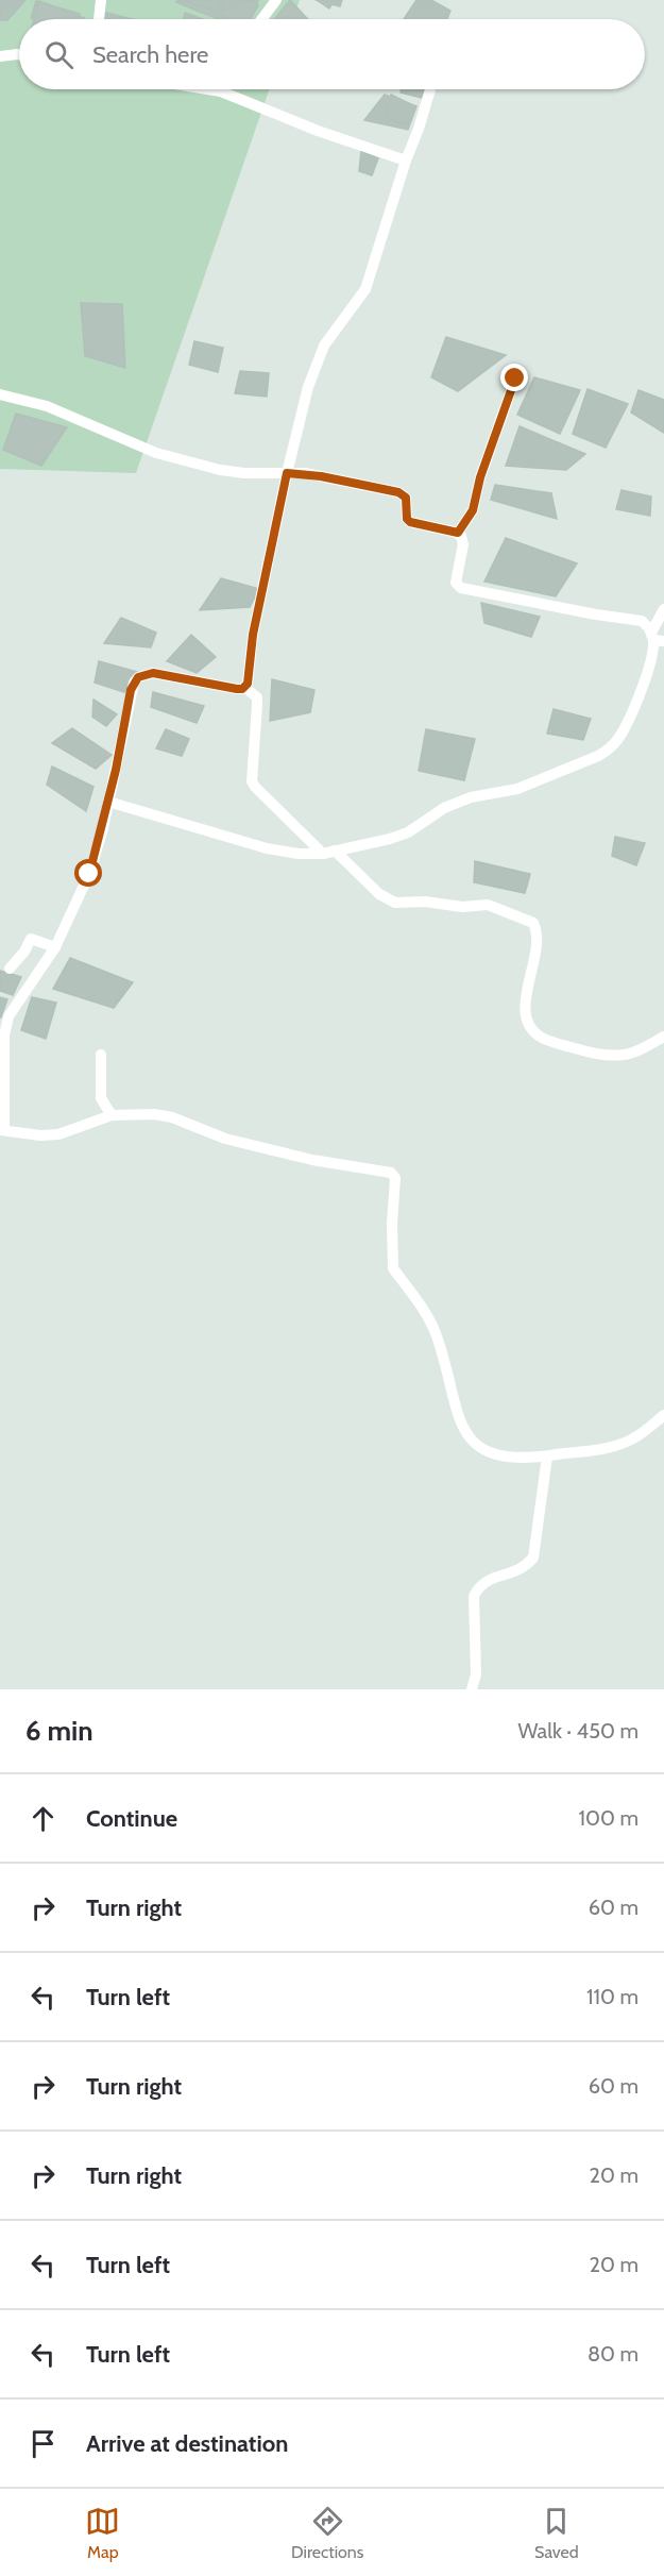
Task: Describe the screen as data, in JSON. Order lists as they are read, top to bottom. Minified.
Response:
{"page":{"search":"Search here","heading":["6 min","Walk · 450 m"],"list":[["Continue","100 m"],["Turn right","60 m"],["Turn left","110 m"],["Turn right","60 m"],["Turn right","20 m"],["Turn left","20 m"],["Turn left","80 m"],"Arrive at destination"],"nav":["Map","Directions","Saved"]}}
